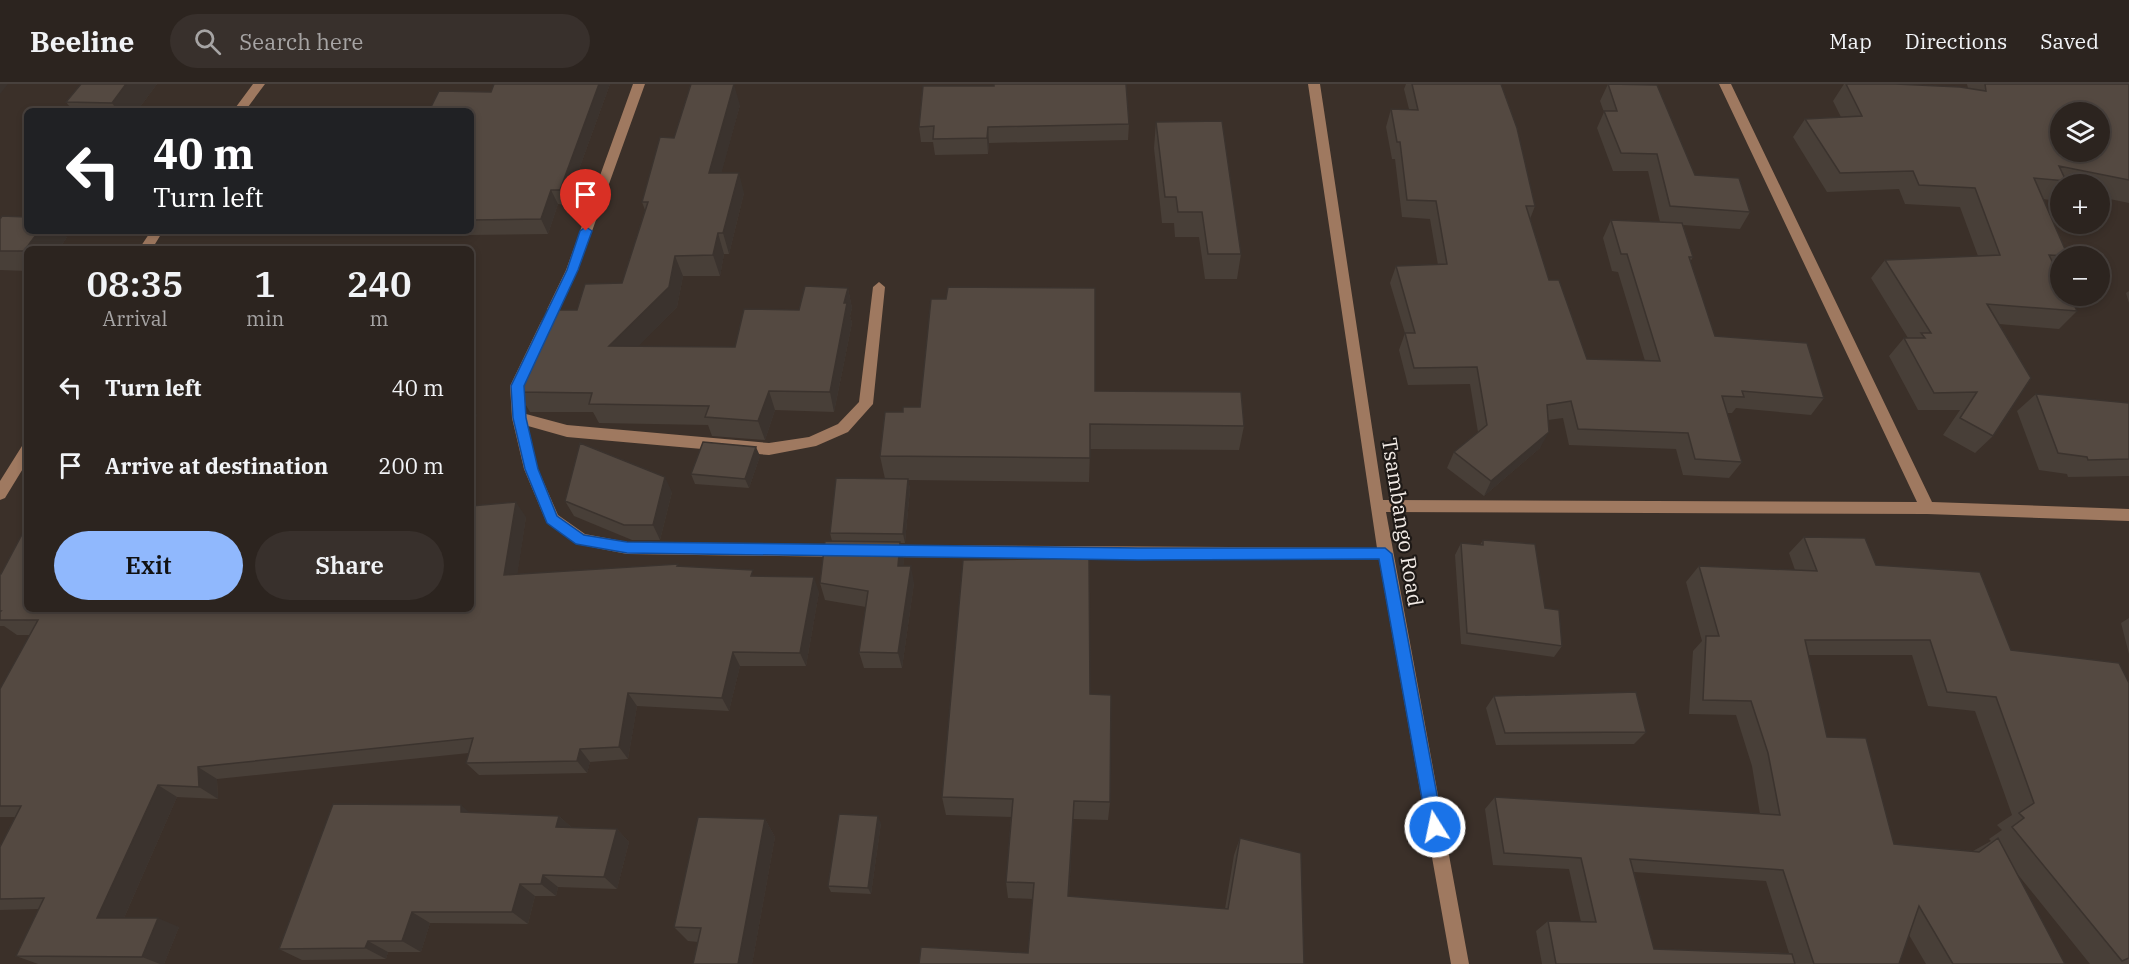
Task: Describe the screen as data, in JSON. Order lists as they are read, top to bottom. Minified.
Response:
{"streets":{"street":["Tsambango Road"]},"page":{"header":"Beeline","search":"Search here","nav":["Map","Directions","Saved"],"map_buttons":["+","−"],"turn":["40 m","Turn left"],"eta":["08:35","Arrival","1","min","240","m"],"list":[{"name":"Turn left","value":"40 m"},{"name":"Arrive at destination","value":"200 m"}],"buttons":["Exit","Share"]}}
